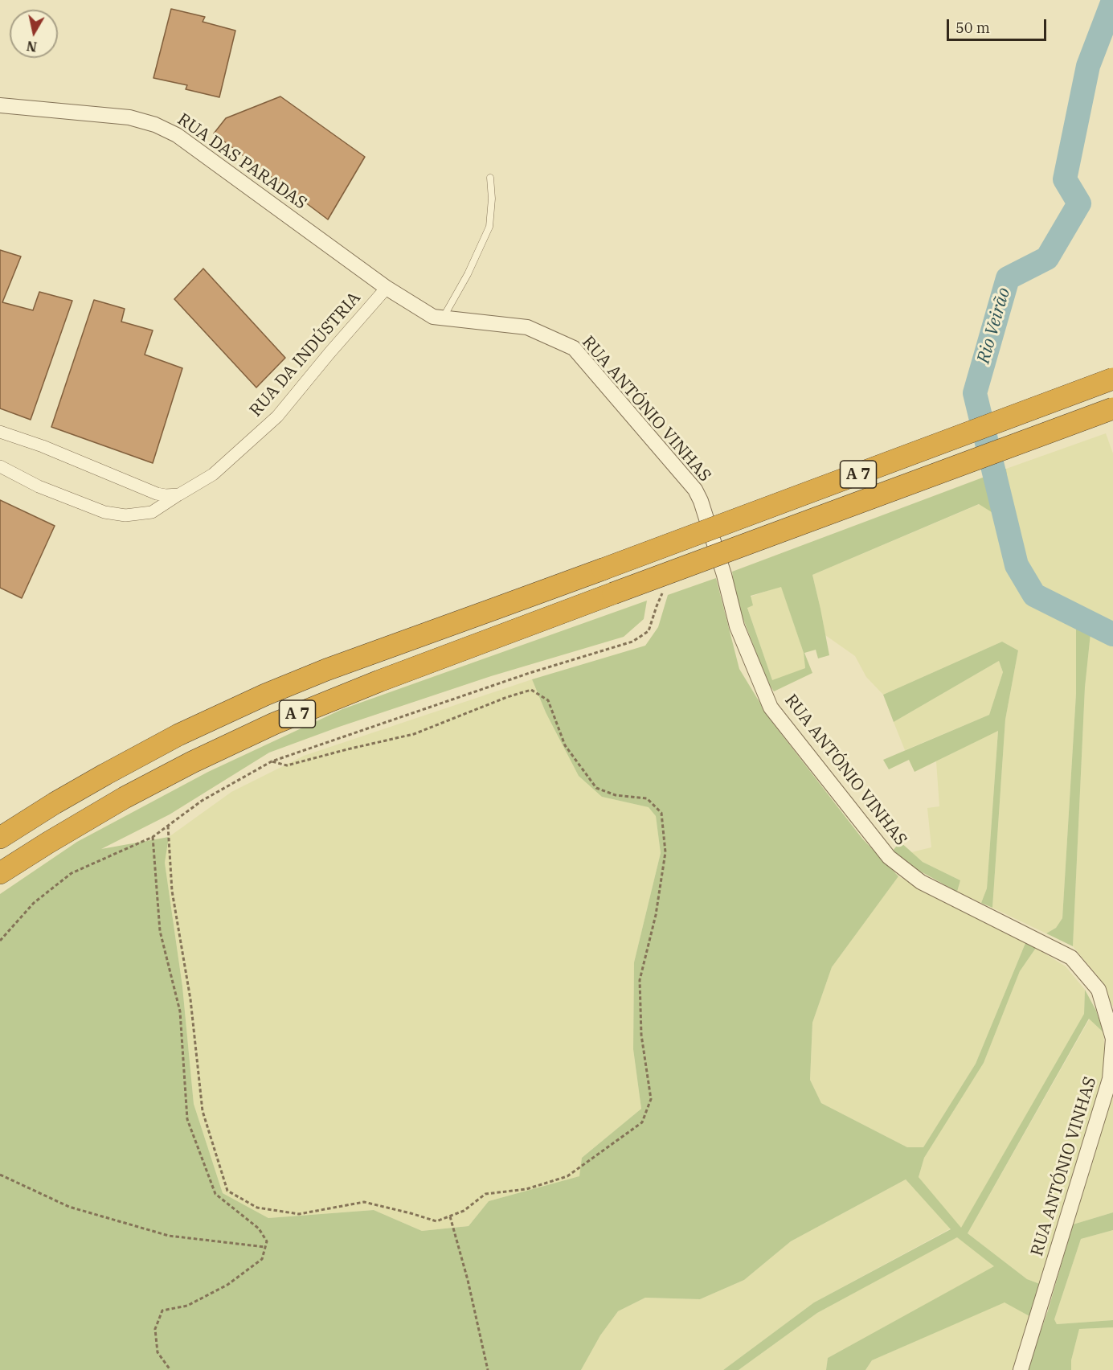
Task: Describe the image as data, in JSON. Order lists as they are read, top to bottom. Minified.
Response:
{"streets":{"highway":["A 7"],"street":["RUA DAS PARADAS","RUA DA INDÚSTRIA","RUA ANTÓNIO VINHAS"]},"crossings":[["RUA DAS PARADAS","RUA DA INDÚSTRIA"],["RUA DAS PARADAS","RUA ANTÓNIO VINHAS"],["RUA DA INDÚSTRIA","RUA ANTÓNIO VINHAS"]],"water":["Rio Veirão"],"scale_bar":"50 m","north":"bottom"}
